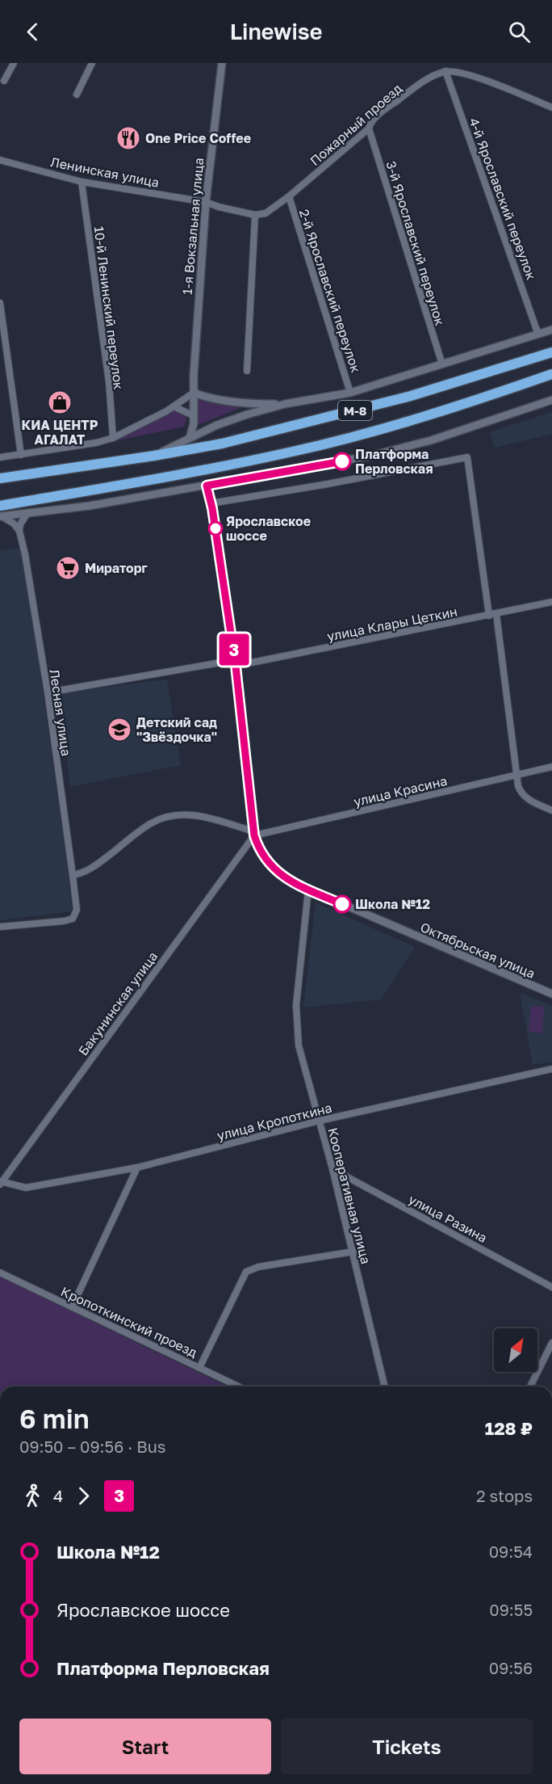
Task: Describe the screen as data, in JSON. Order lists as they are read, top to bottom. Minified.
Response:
{"streets":{"highway":["М-8"],"street":["Пожарный проезд","Ленинская улица","4-й Ярославский переулок","1-я Вокзальная улица","3-й Ярославский переулок","2-й Ярославский переулок","10-й Ленинский переулок","улица Клары Цеткин","Лесная улица","улица Красина","Октябрьская улица","Бакунинская улица","улица Кропоткина","Кооперативная улица","улица Разина","Кропоткинский проезд"]},"crossings":[["Пожарный проезд","4-й Ярославский переулок"],["Пожарный проезд","3-й Ярославский переулок"],["Пожарный проезд","2-й Ярославский переулок"],["Ленинская улица","1-я Вокзальная улица"],["Ленинская улица","10-й Ленинский переулок"],["улица Клары Цеткин","Лесная улица"],["улица Клары Цеткин","Октябрьская улица"],["Лесная улица","улица Красина"],["улица Красина","Октябрьская улица"],["улица Красина","Бакунинская улица"],["Октябрьская улица","Бакунинская улица"],["Октябрьская улица","Кооперативная улица"],["Бакунинская улица","улица Кропоткина"],["улица Кропоткина","Кооперативная улица"],["Кооперативная улица","улица Разина"]],"places":{"restaurant":["One Price Coffee"],"shop":["КИА ЦЕНТР АГАЛАТ"],"other":["Платформа Перловская","Ярославское шоссе","Школа №12"],"supermarket":["Мираторг"],"school or university":["Детский сад \"Звёздочка\""]},"lines":["bus line 3"],"north":"top right","page":{"header":"Linewise","on_map":"3","heading":["6 min","09:50 – 09:56 · Bus","128 ₽"],"legs":["4","3","2 stops"],"list":[{"name":"Школа №12","value":"09:54"},{"name":"Ярославское шоссе","value":"09:55"},{"name":"Платформа Перловская","value":"09:56"}],"buttons":["Start","Tickets"]}}
